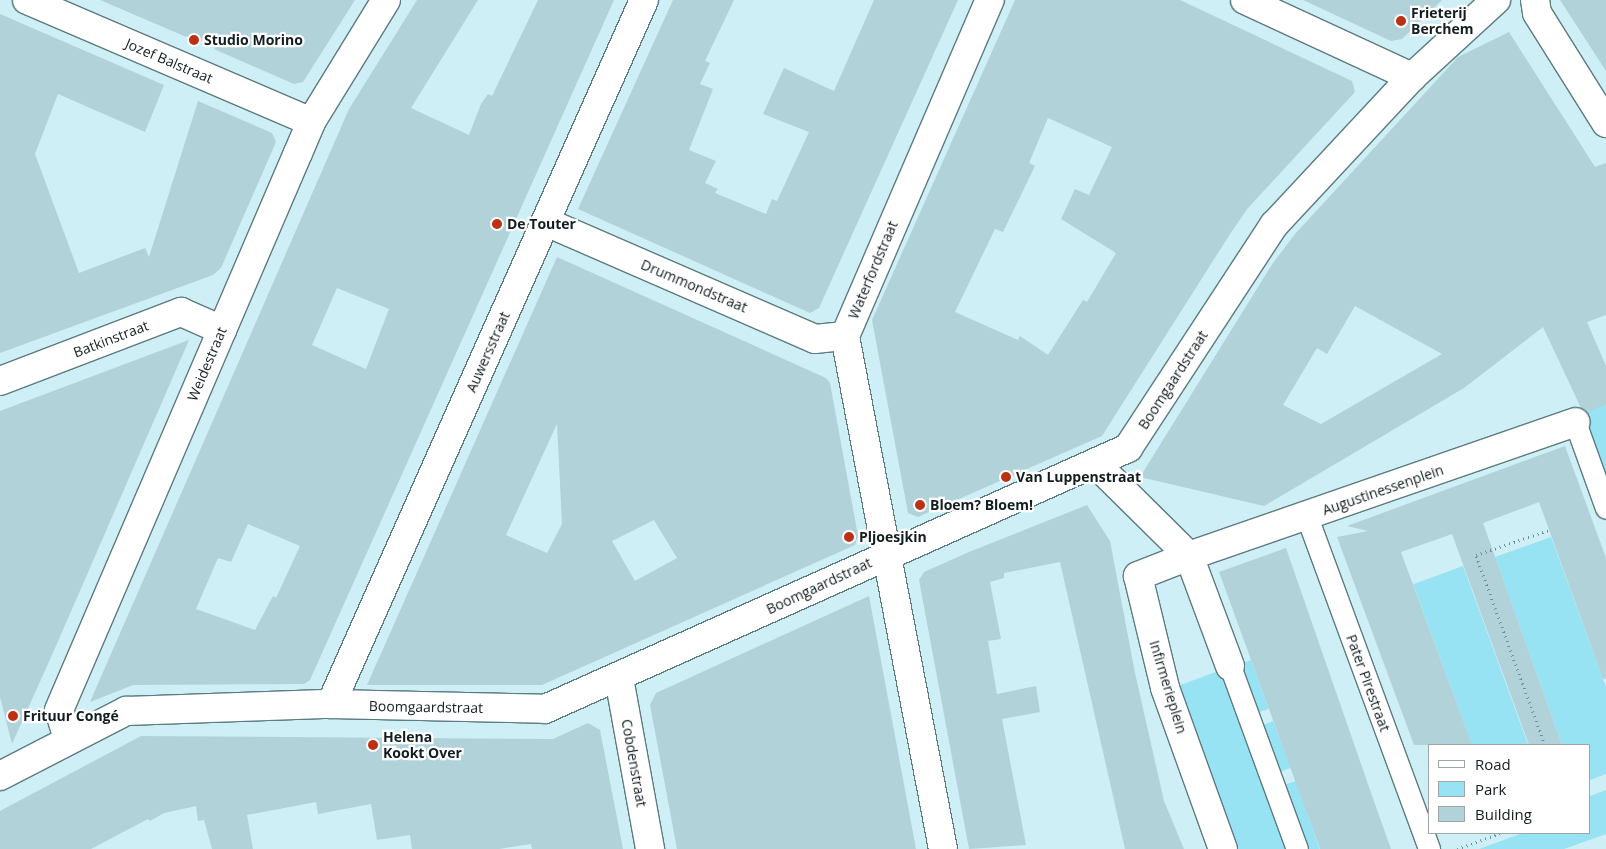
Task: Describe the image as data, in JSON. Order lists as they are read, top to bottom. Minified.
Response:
{"streets":{"street":["Jozef Balstraat","Waterfordstraat","Drummondstraat","Batkinstraat","Auwersstraat","Weidestraat","Boomgaardstraat","Augustinessenplein","Pater Pirestraat","Infirmerieplein","Cobdenstraat"]},"crossings":[["Jozef Balstraat","Weidestraat"],["Waterfordstraat","Drummondstraat"],["Waterfordstraat","Boomgaardstraat"],["Drummondstraat","Auwersstraat"],["Batkinstraat","Weidestraat"],["Auwersstraat","Boomgaardstraat"],["Weidestraat","Boomgaardstraat"],["Boomgaardstraat","Cobdenstraat"],["Augustinessenplein","Pater Pirestraat"],["Augustinessenplein","Infirmerieplein"]],"places":["Frieterij Berchem","Studio Morino","De Touter","Van Luppenstraat","Bloem? Bloem!","Pljoesjkin","Frituur Congé","Helena Kookt Over"],"legend":["Road","Park","Building"]}
